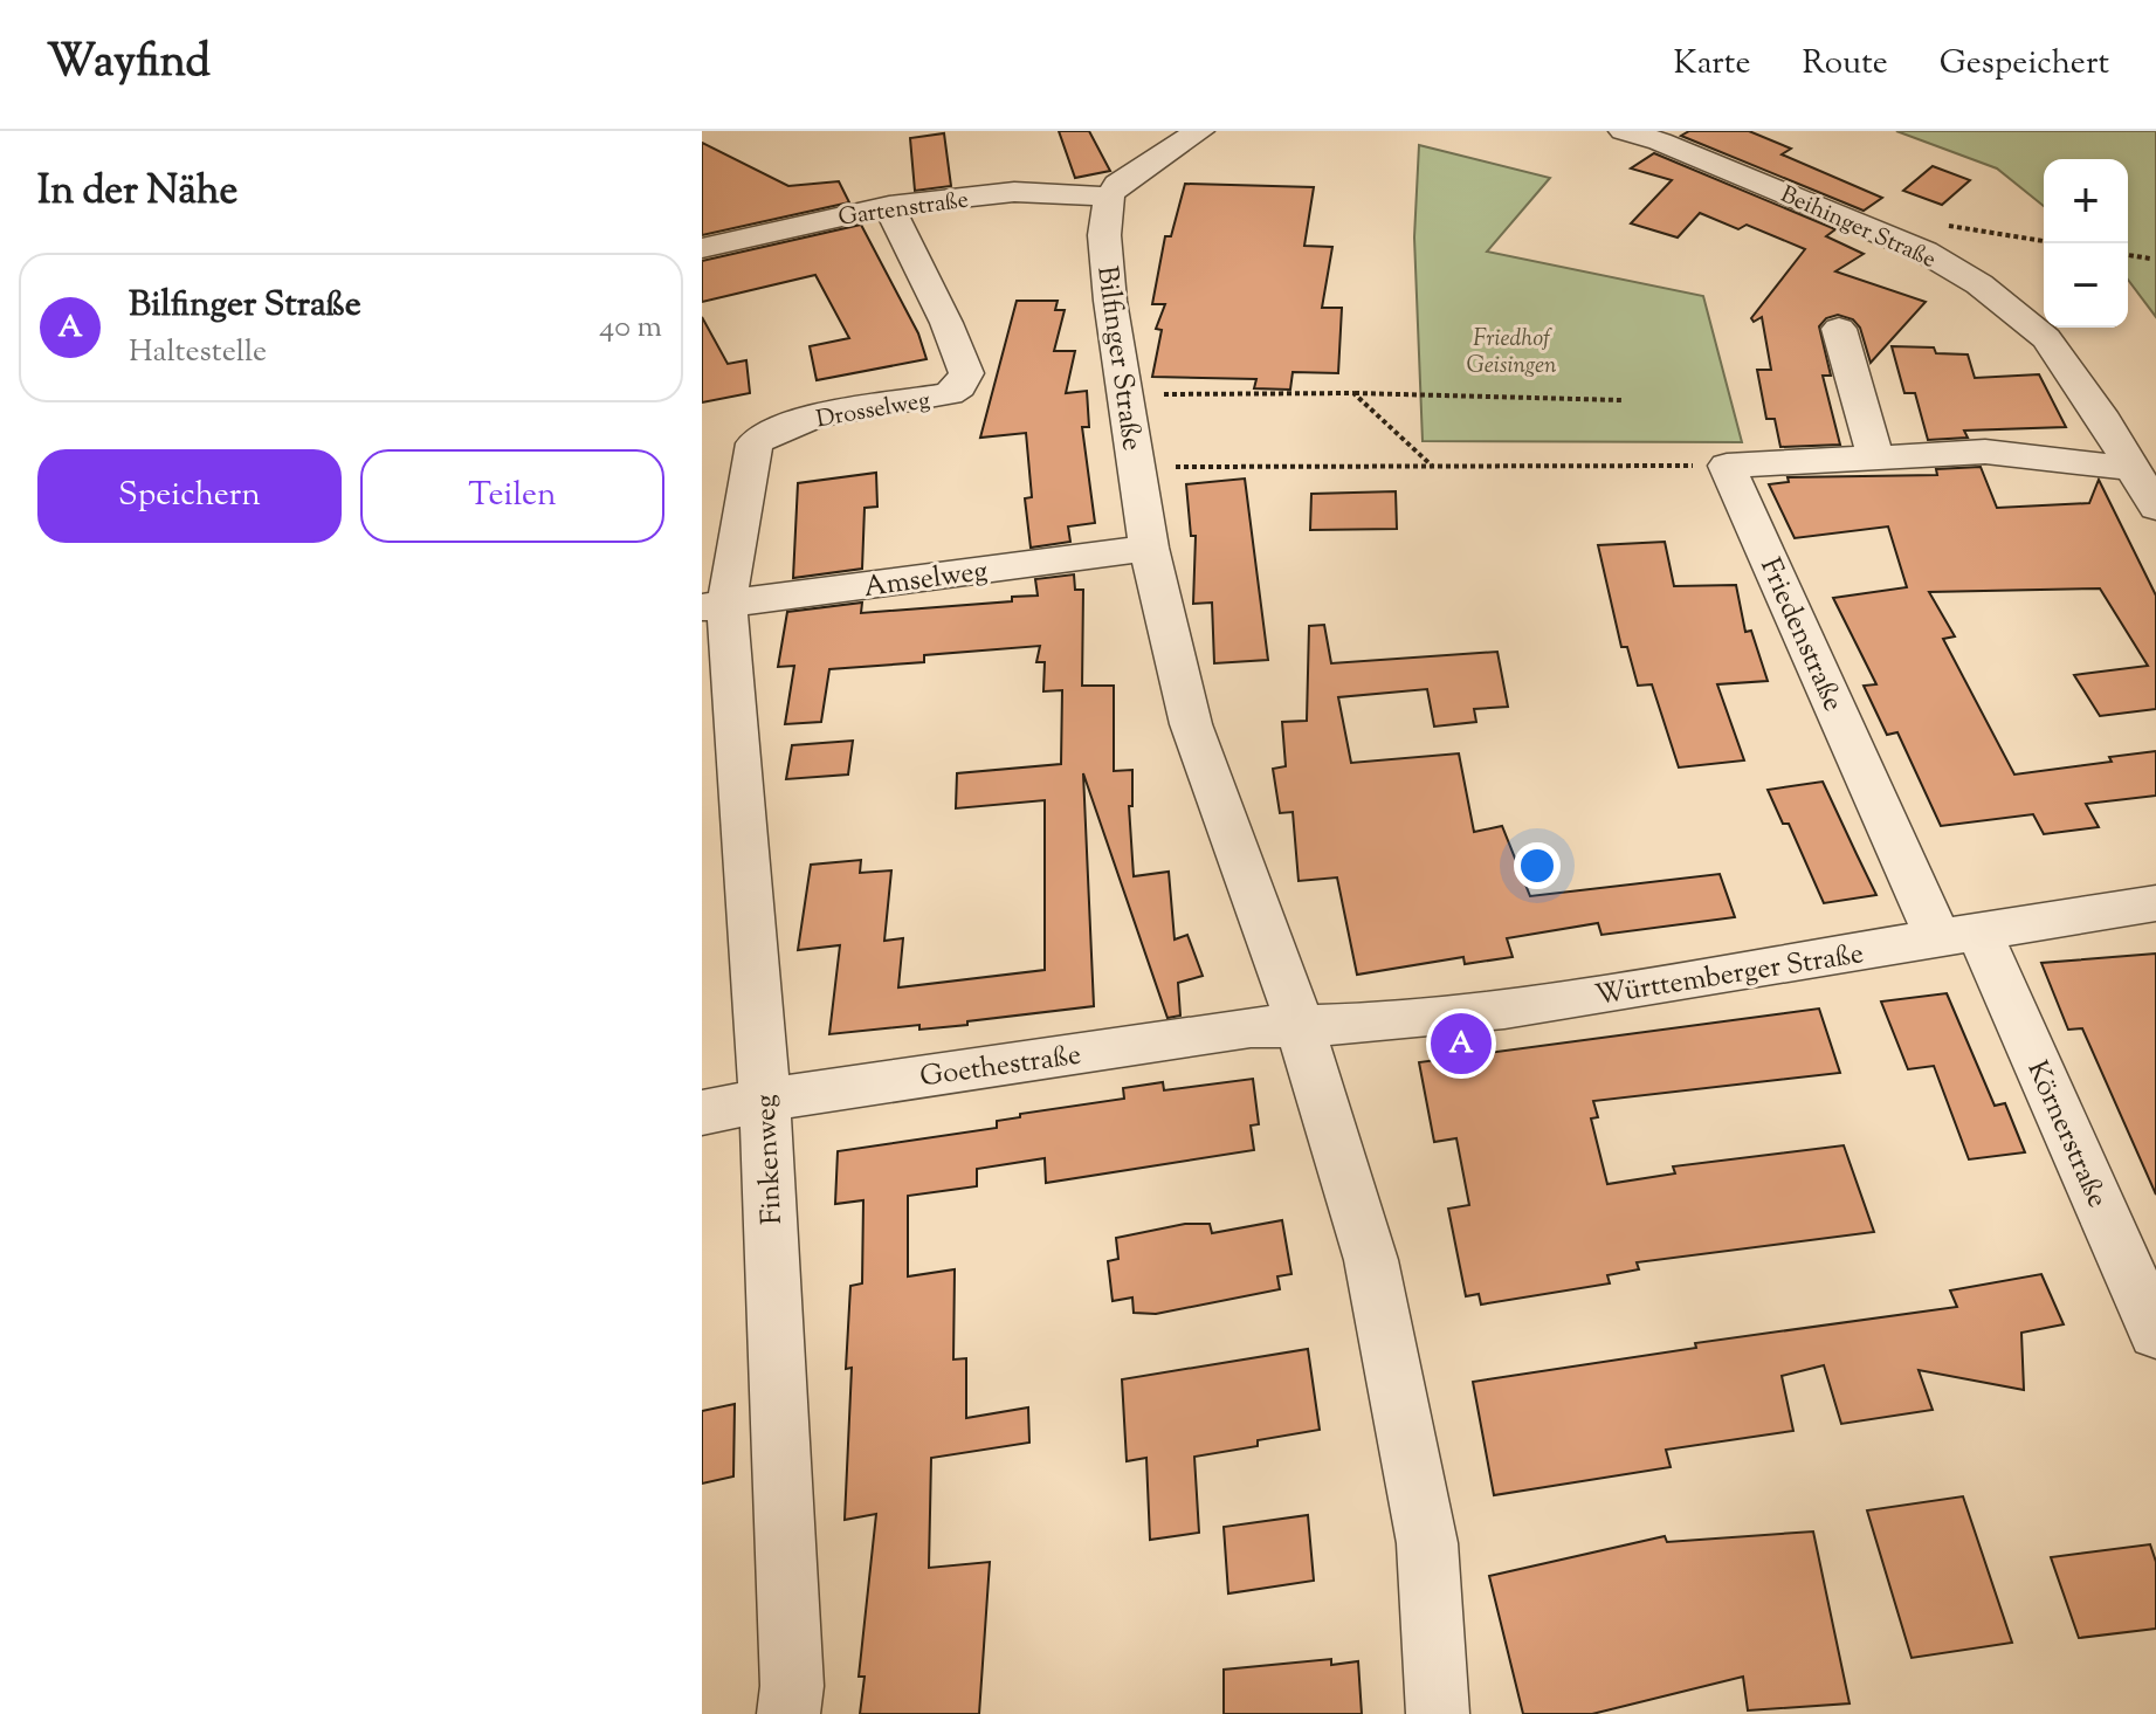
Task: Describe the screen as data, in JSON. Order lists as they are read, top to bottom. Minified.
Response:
{"streets":{"street":["Gartenstraße","Beihinger Straße","Bilfinger Straße","Drosselweg","Amselweg","Friedenstraße","Württemberger Straße","Goethestraße","Körnerstraße","Finkenweg"]},"crossings":[["Gartenstraße","Bilfinger Straße"],["Gartenstraße","Drosselweg"],["Bilfinger Straße","Amselweg"],["Bilfinger Straße","Württemberger Straße"],["Bilfinger Straße","Goethestraße"],["Drosselweg","Amselweg"],["Drosselweg","Finkenweg"],["Amselweg","Finkenweg"],["Friedenstraße","Württemberger Straße"],["Friedenstraße","Körnerstraße"],["Württemberger Straße","Goethestraße"],["Württemberger Straße","Körnerstraße"],["Goethestraße","Finkenweg"]],"parks":["Friedhof Geisingen"],"page":{"header":"Wayfind","nav":["Karte","Route","Gespeichert"],"heading":"In der Nähe","map_buttons":["+","−"],"list":[{"mark":"A","name":"Bilfinger Straße","note":"Haltestelle","value":"40 m"}],"buttons":["Speichern","Teilen"],"pins":"A"}}
